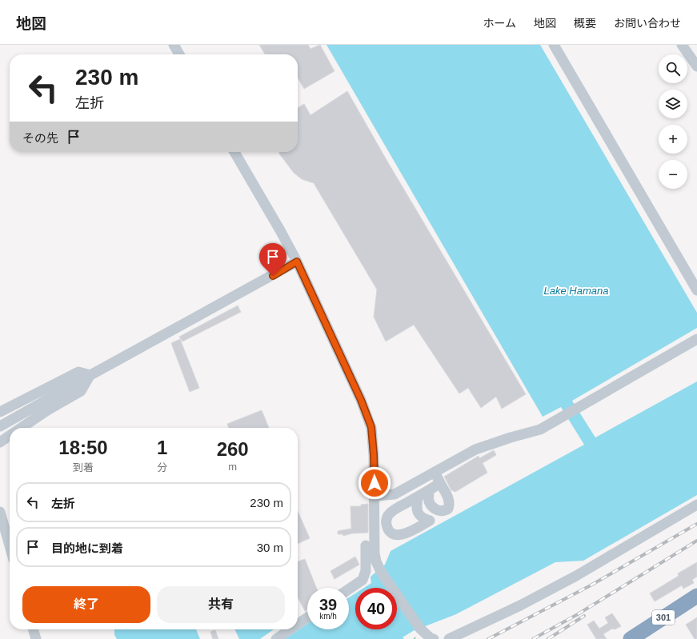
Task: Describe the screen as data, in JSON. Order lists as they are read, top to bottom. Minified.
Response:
{"streets":{"highway":["301"]},"water":["Lake Hamana"],"page":{"header":"地図","nav":["ホーム","地図","概要","お問い合わせ"],"map_buttons":["+","−"],"turn":["230 m","左折"],"then":"その先","eta":["18:50","到着","1","分","260","m"],"list":[{"name":"左折","value":"230 m"},{"name":"目的地に到着","value":"30 m"}],"buttons":["終了","共有"],"speed":"39 km/h","limit":"40"}}
